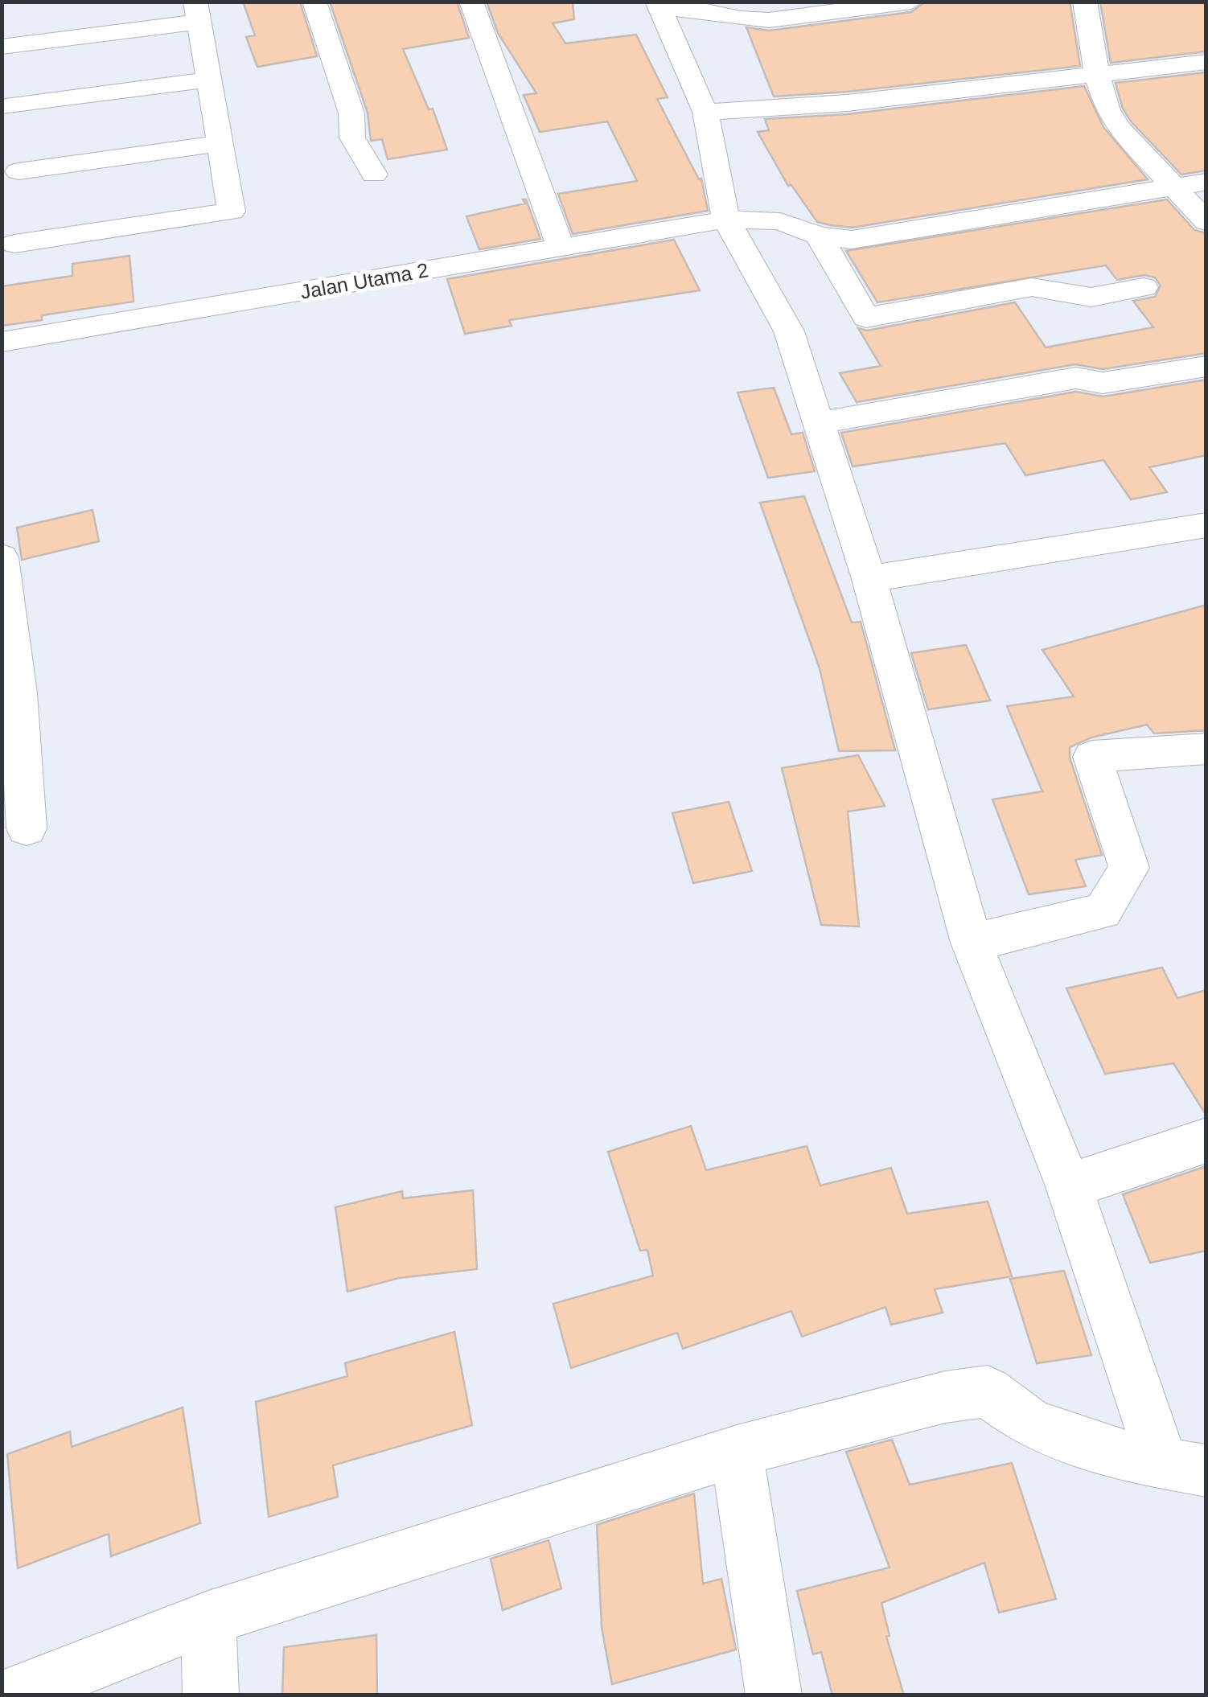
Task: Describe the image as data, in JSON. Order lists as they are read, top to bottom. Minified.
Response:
{"streets":{"street":["Jalan Utama 2"]}}
